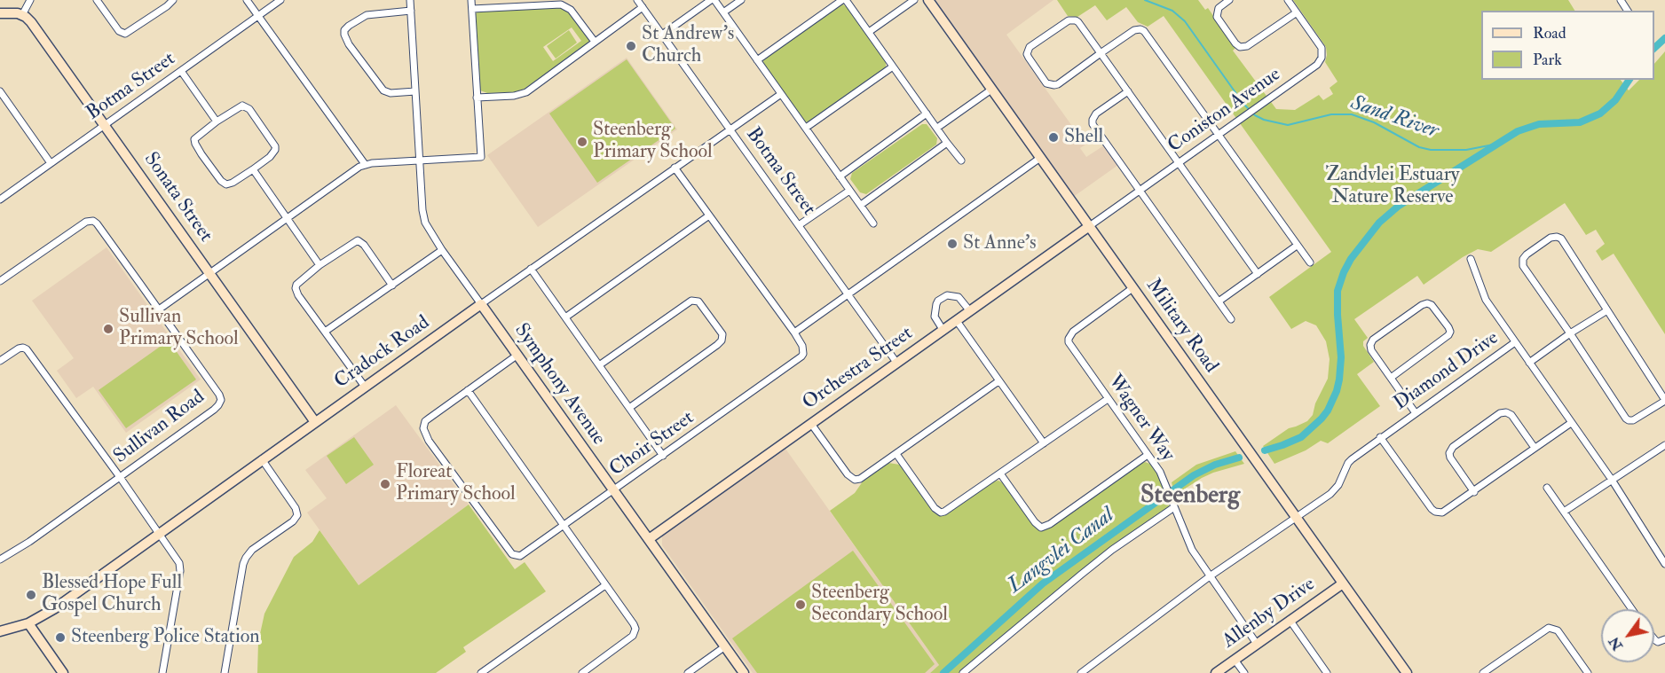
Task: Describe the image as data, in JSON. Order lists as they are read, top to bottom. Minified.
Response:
{"streets":{"street":["Botma Street","Coniston Avenue","Sonata Street","Military Road","Cradock Road","Orchestra Street","Diamond Drive","Symphony Avenue","Wagner Way","Sullivan Road","Choir Street","Allenby Drive"]},"crossings":[["Botma Street","Sonata Street"],["Botma Street","Cradock Road"],["Botma Street","Orchestra Street"],["Coniston Avenue","Military Road"],["Coniston Avenue","Orchestra Street"],["Sonata Street","Cradock Road"],["Military Road","Orchestra Street"],["Military Road","Diamond Drive"],["Military Road","Wagner Way"],["Military Road","Allenby Drive"],["Cradock Road","Symphony Avenue"],["Orchestra Street","Symphony Avenue"],["Diamond Drive","Wagner Way"],["Symphony Avenue","Choir Street"],["Wagner Way","Allenby Drive"]],"districts":["Steenberg"],"water":["Sand River","Langvlei Canal"],"parks":["Zandvlei Estuary Nature Reserve"],"places":["St Andrew's Church","Shell","Steenberg Primary School","St Anne's","Sullivan Primary School","Floreat Primary School","Blessed Hope Full Gospel Church","Steenberg Secondary School","Steenberg Police Station"],"legend":["Road","Park"],"north":"bottom left"}
